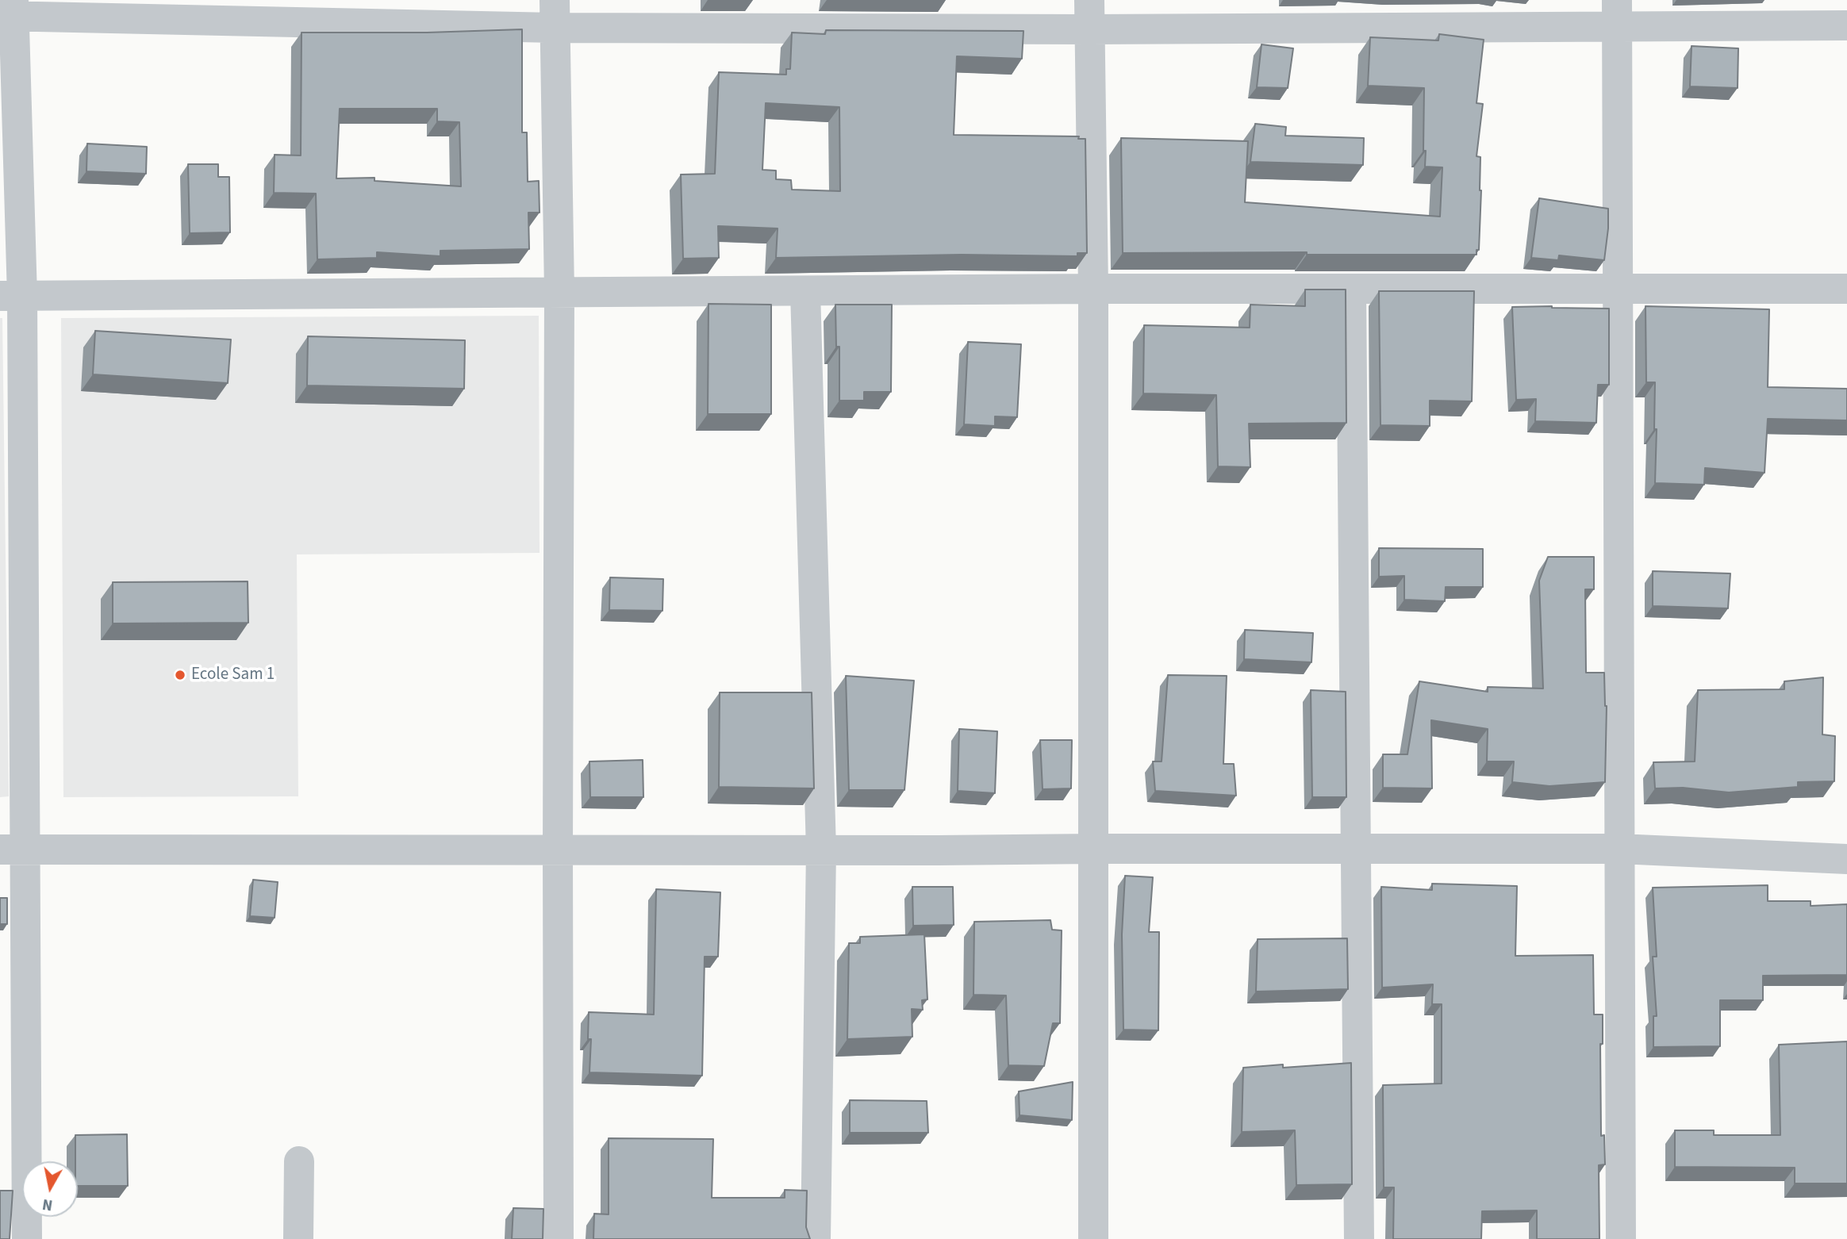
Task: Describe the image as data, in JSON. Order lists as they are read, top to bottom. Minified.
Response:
{"places":["Ecole Sam 1"],"north":"bottom"}
